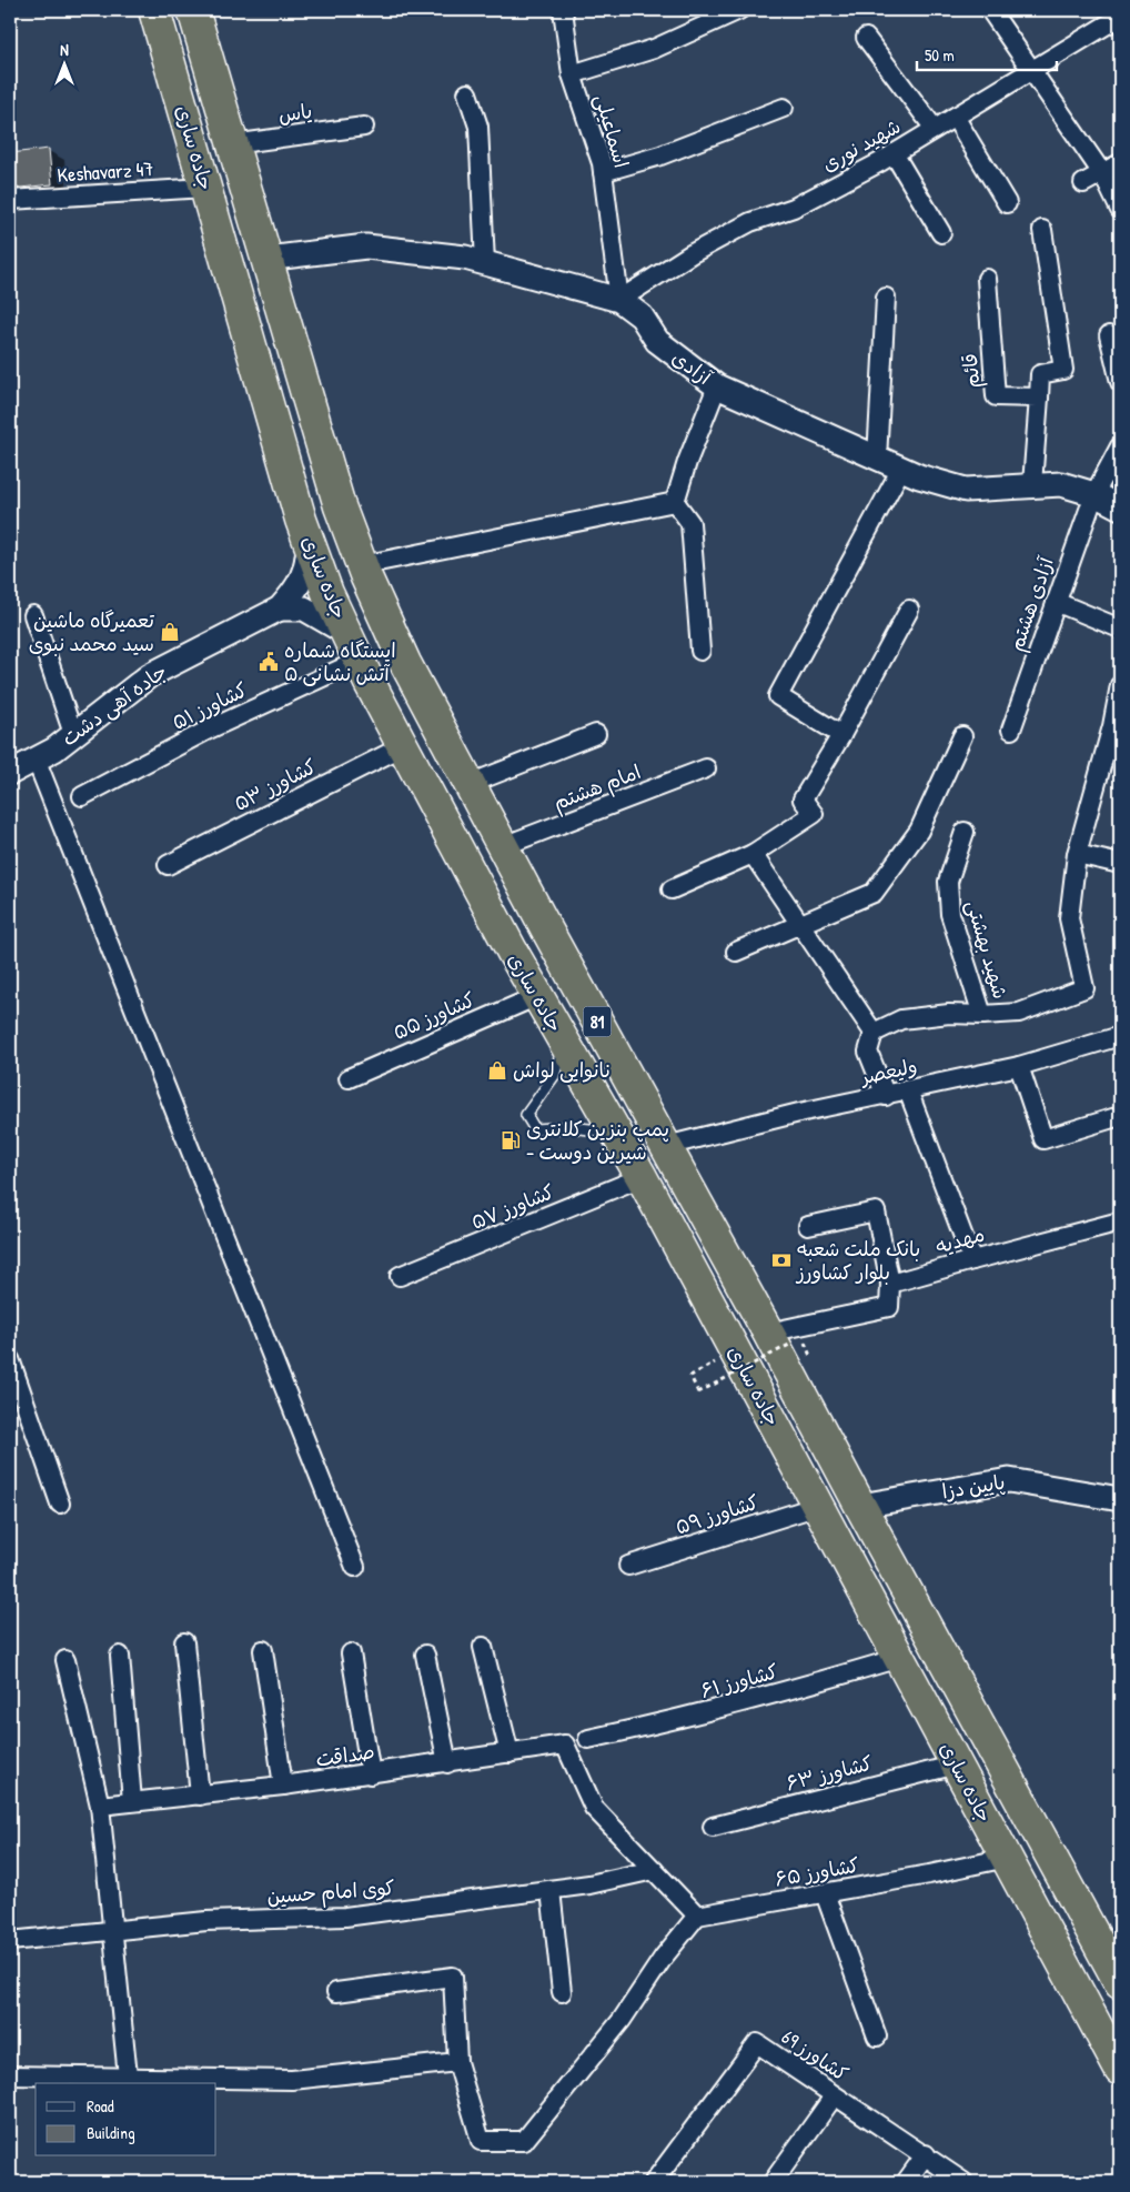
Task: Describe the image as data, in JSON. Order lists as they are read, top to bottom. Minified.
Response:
{"streets":{"highway":["جاده ساری","81"],"street":["یاس","اسماعیلی","شهید نوری","Keshavarz 47","آزادی","قائم","آزادی هشتم","جاده آهی دشت","کشاورز ۵۱","کشاورز ۵۳","امام هشتم","شهید بهشتی","کشاورز ۵۵","ولیعصر","کشاورز ۵۷","مهدیه","پایین دزا","کشاورز ۵۹","کشاورز ۶۱","صداقت","کشاورز ۶۳","کشاورز ۶۵","کوی امام حسین","کشاورز 69"]},"crossings":[["یاس","جاده ساری"],["اسماعیلی","شهید نوری"],["اسماعیلی","آزادی"],["شهید نوری","آزادی"],["جاده ساری","Keshavarz 47"],["جاده ساری","آزادی"],["جاده ساری","کشاورز ۵۱"],["جاده ساری","کشاورز ۵۳"],["جاده ساری","امام هشتم"],["جاده ساری","کشاورز ۵۵"],["جاده ساری","ولیعصر"],["جاده ساری","کشاورز ۵۷"],["جاده ساری","پایین دزا"],["جاده ساری","کشاورز ۵۹"],["جاده ساری","کشاورز ۶۱"],["جاده ساری","کشاورز ۶۳"],["جاده ساری","کشاورز ۶۵"],["آزادی","آزادی هشتم"],["صداقت","کوی امام حسین"]],"places":{"shop":["تعمیرگاه ماشین سید محمد نبوی","نانوایی لواش"],"public building":["ایستگاه شماره ۵ آتش نشانی"],"fuel station":["پمپ بنزین کلانتری - شیرین دوست"],"bank":["بانک ملت شعبه بلوار کشاورز"]},"legend":["Road","Building"],"scale_bar":"50 m","north":"top"}
